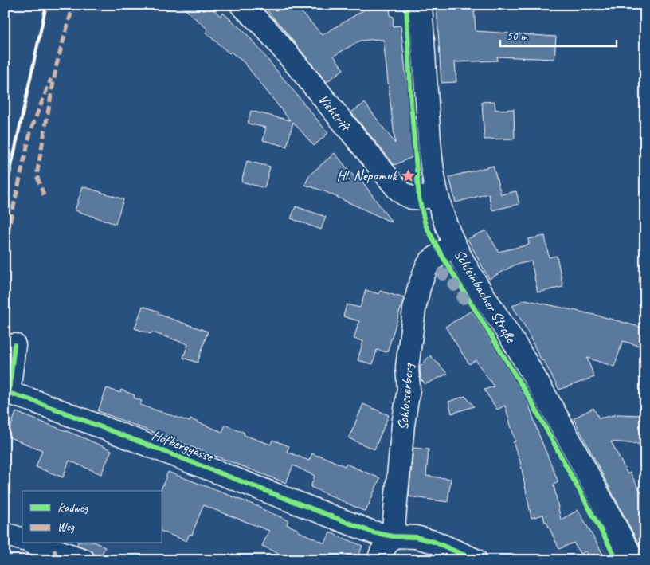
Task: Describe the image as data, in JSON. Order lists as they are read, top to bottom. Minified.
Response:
{"streets":{"street":["Viehtrift","Schleinbacher Straße","Schlosserberg","Hofberggasse"]},"crossings":[["Viehtrift","Schleinbacher Straße"],["Schleinbacher Straße","Schlosserberg"],["Schlosserberg","Hofberggasse"]],"places":{"place":["Hl. Nepomuk"]},"legend":["Radweg","Weg"],"scale_bar":"50 m"}
